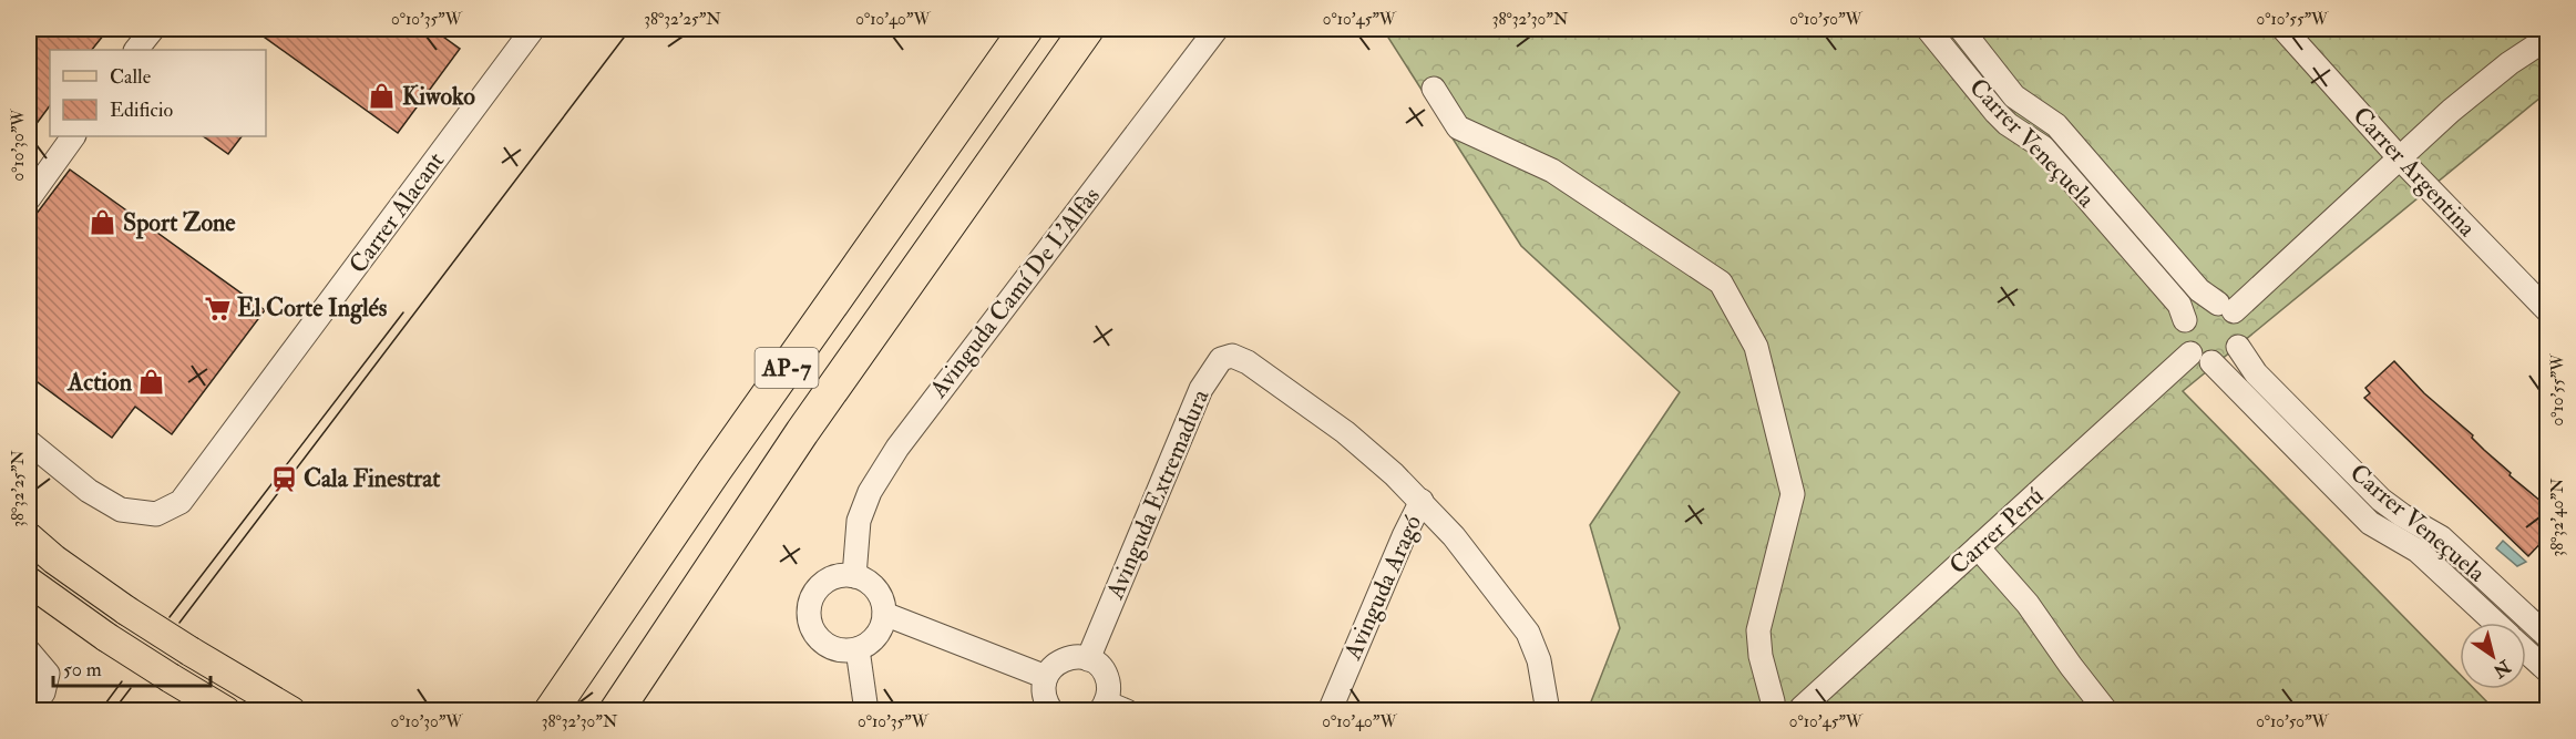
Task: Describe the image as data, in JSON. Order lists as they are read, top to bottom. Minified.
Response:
{"streets":{"highway":["AP-7"],"street":["Carrer Veneçuela","Carrer Argentina","Carrer Alacant","Avinguda Camí De L'Alfàs","Avinguda Extremadura","Carrer Perú","Avinguda Aragó"]},"crossings":[["Carrer Veneçuela","Carrer Perú"],["Avinguda Extremadura","Avinguda Aragó"]],"places":{"shop":["Kiwoko","Sport Zone","Action"],"supermarket":["El Corte Inglés"],"station":["Cala Finestrat"]},"legend":["Calle","Edificio"],"scale_bar":"50 m","north":"bottom right","coordinates":["0°10'35\"W","38°32'25\"N","0°10'40\"W","0°10'45\"W","38°32'30\"N","0°10'50\"W","0°10'55\"W","0°10'30\"W","38°32'40\"N"]}
